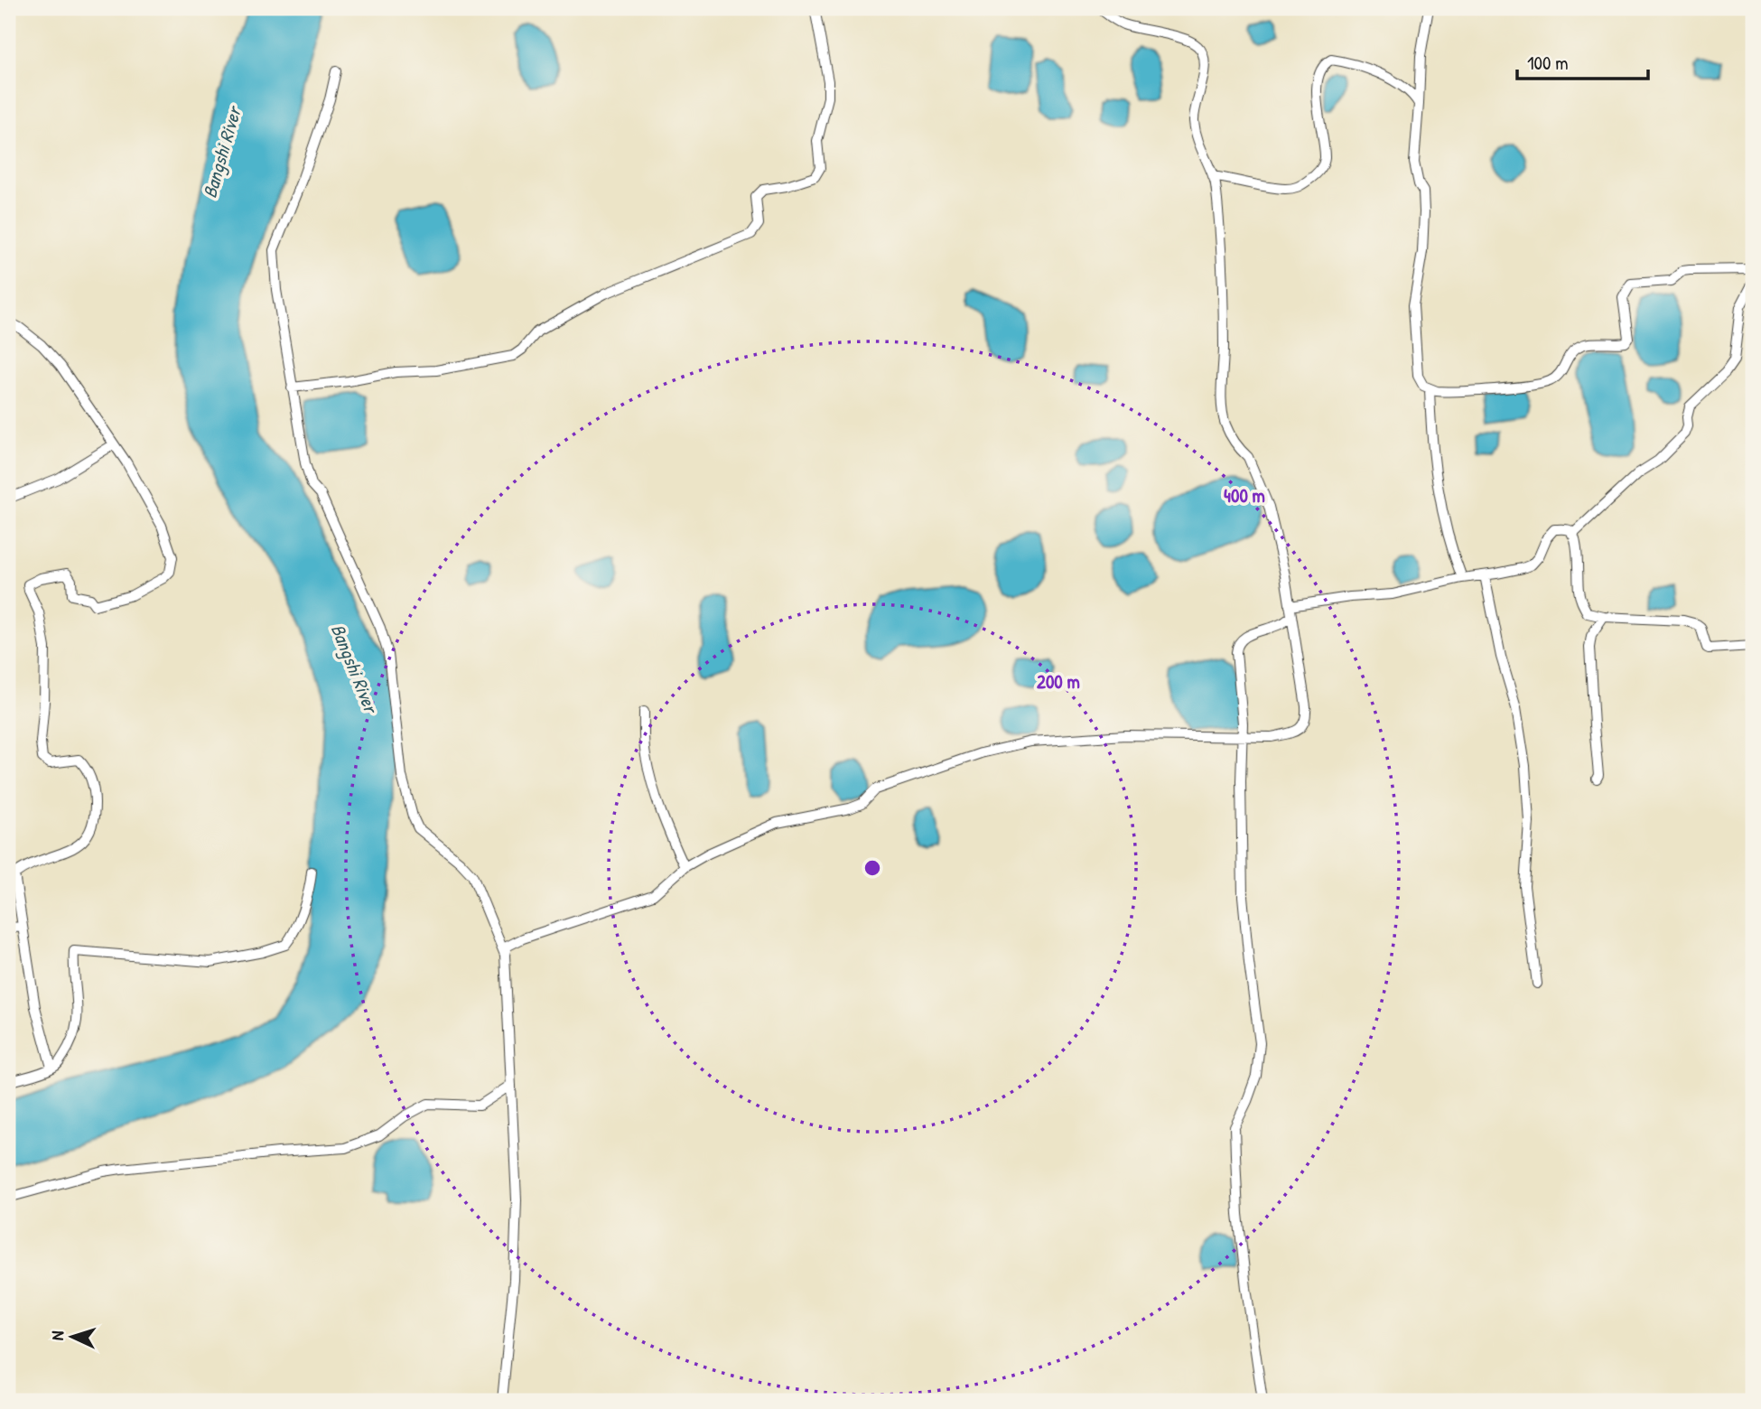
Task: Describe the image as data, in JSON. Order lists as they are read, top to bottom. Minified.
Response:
{"water":["Bangshi River"],"scale_bar":"100 m","north":"left","rings":["400 m","200 m"]}
